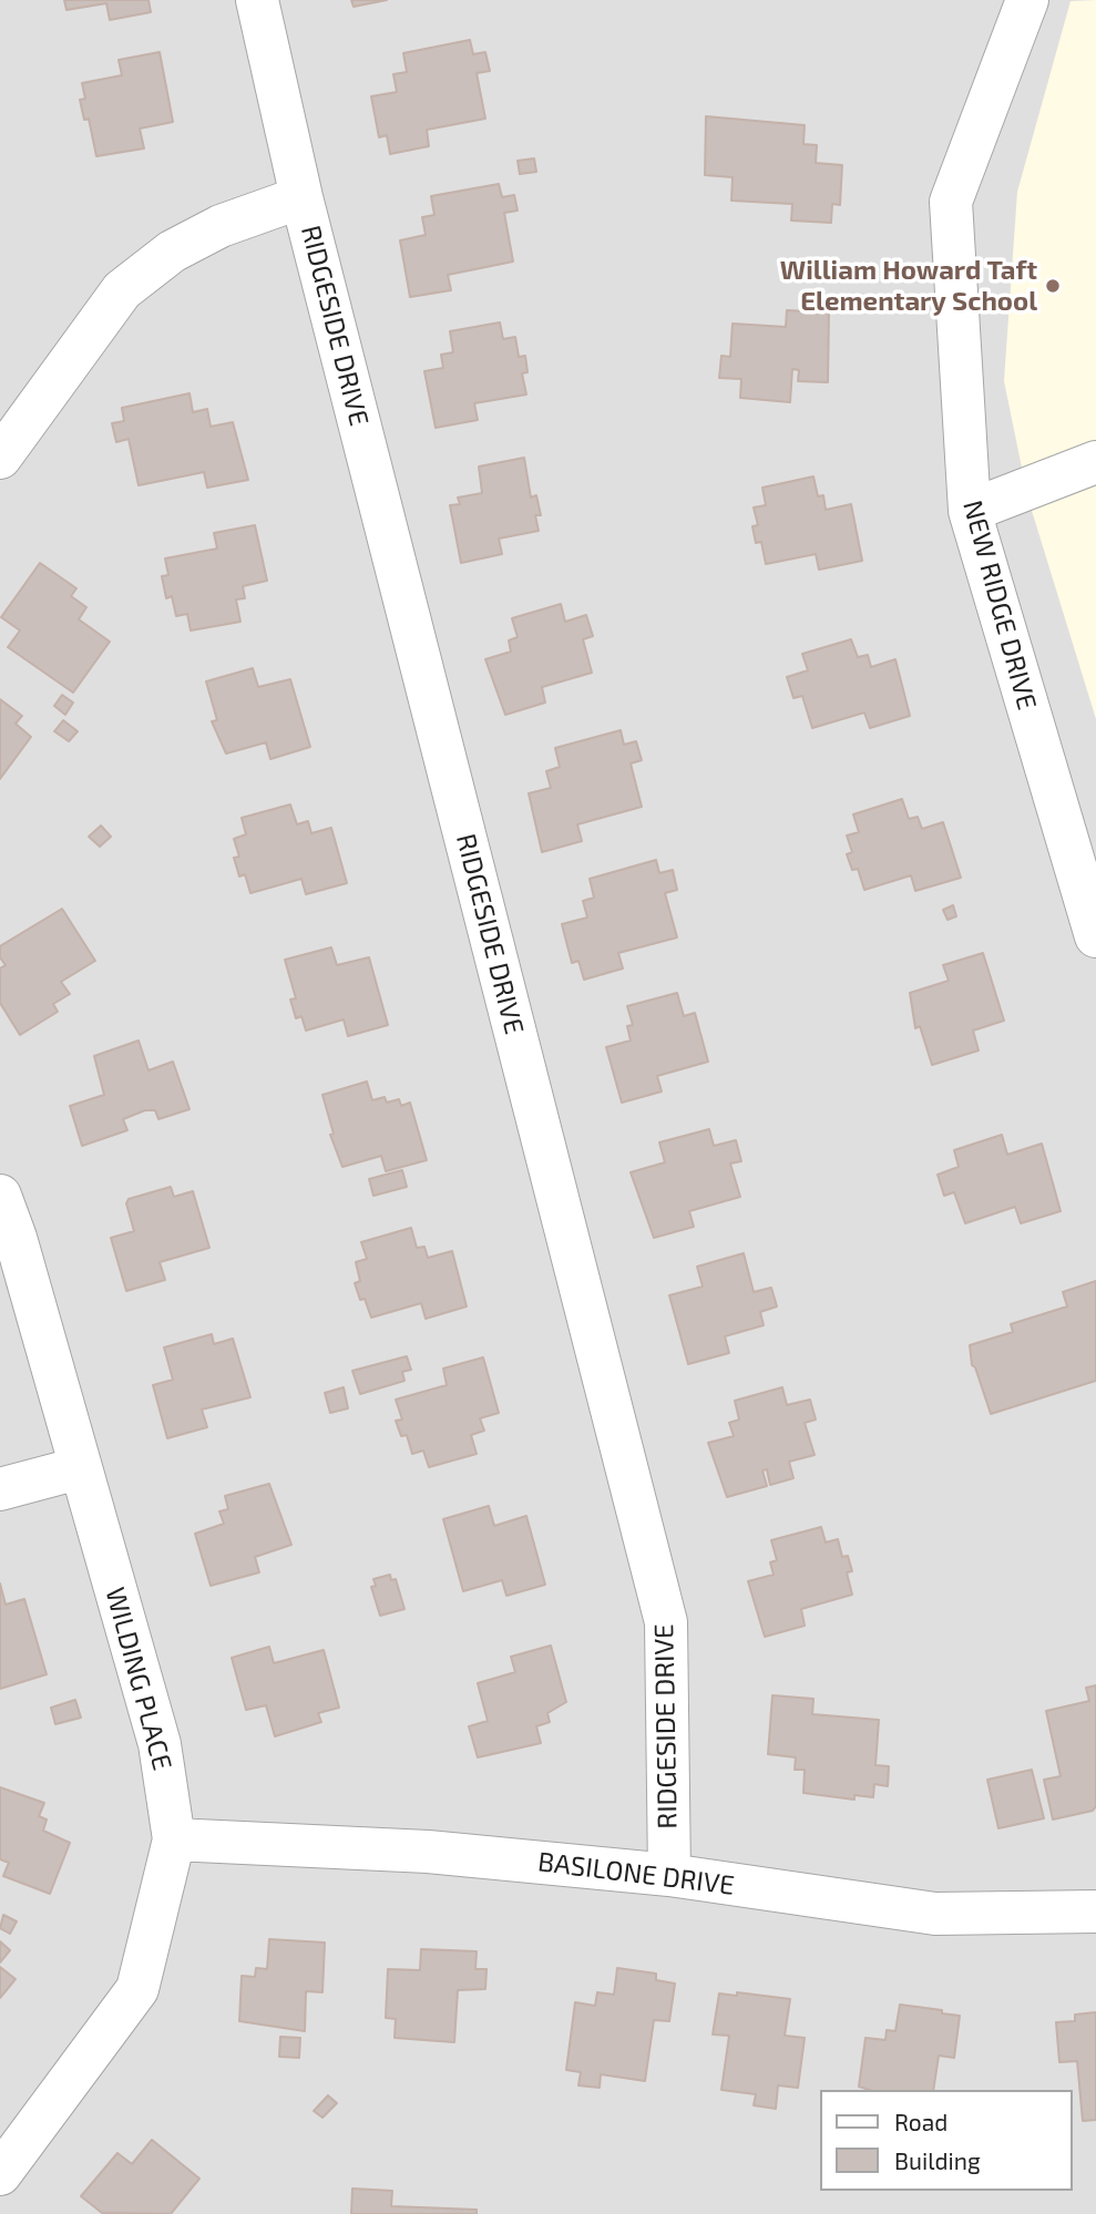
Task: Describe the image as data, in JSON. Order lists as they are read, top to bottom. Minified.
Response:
{"streets":{"street":["RIDGESIDE DRIVE","NEW RIDGE DRIVE","WILDING PLACE","BASILONE DRIVE"]},"crossings":[["RIDGESIDE DRIVE","BASILONE DRIVE"],["WILDING PLACE","BASILONE DRIVE"]],"places":["William Howard Taft Elementary School"],"legend":["Road","Building"]}
